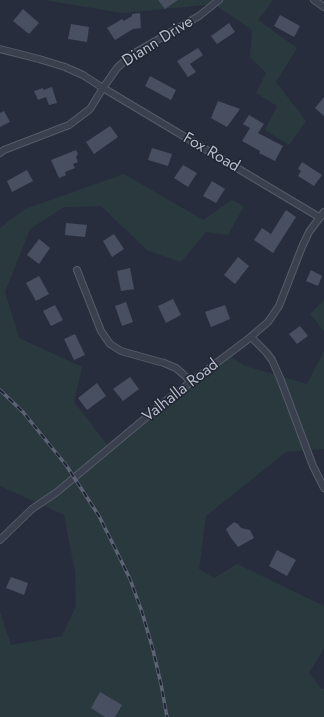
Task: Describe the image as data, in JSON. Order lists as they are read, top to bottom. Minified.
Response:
{"streets":{"street":["Diann Drive","Fox Road","Valhalla Road"]},"crossings":[["Diann Drive","Fox Road"],["Fox Road","Valhalla Road"]]}
